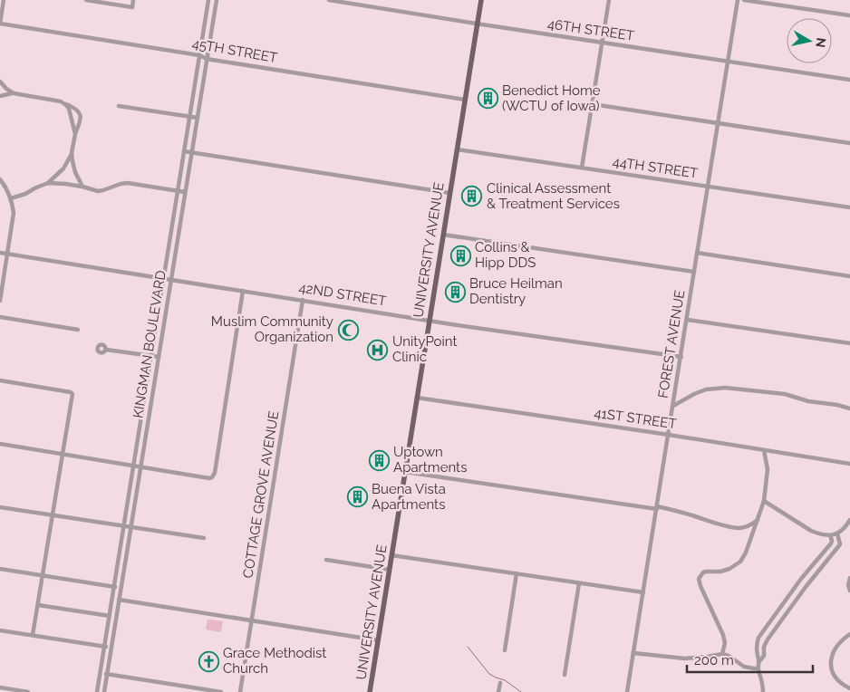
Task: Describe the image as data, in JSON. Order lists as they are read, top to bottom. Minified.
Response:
{"streets":{"main road":["UNIVERSITY AVENUE"],"street":["46TH STREET","45TH STREET","44TH STREET","42ND STREET","KINGMAN BOULEVARD","FOREST AVENUE","41ST STREET","COTTAGE GROVE AVENUE"]},"crossings":[["46TH STREET","UNIVERSITY AVENUE"],["46TH STREET","FOREST AVENUE"],["45TH STREET","UNIVERSITY AVENUE"],["45TH STREET","KINGMAN BOULEVARD"],["44TH STREET","UNIVERSITY AVENUE"],["44TH STREET","FOREST AVENUE"],["UNIVERSITY AVENUE","42ND STREET"],["UNIVERSITY AVENUE","41ST STREET"],["42ND STREET","KINGMAN BOULEVARD"],["42ND STREET","FOREST AVENUE"],["42ND STREET","COTTAGE GROVE AVENUE"],["FOREST AVENUE","41ST STREET"]],"places":{"building":["Benedict Home (WCTU of Iowa)","Clinical Assessment & Treatment Services","Collins & Hipp DDS","Bruce Heilman Dentistry","Uptown Apartments","Buena Vista Apartments"],"mosque":["Muslim Community Organization"],"hospital":["UnityPoint Clinic"],"church":["Grace Methodist Church"]},"scale_bar":"200 m","north":"right"}
